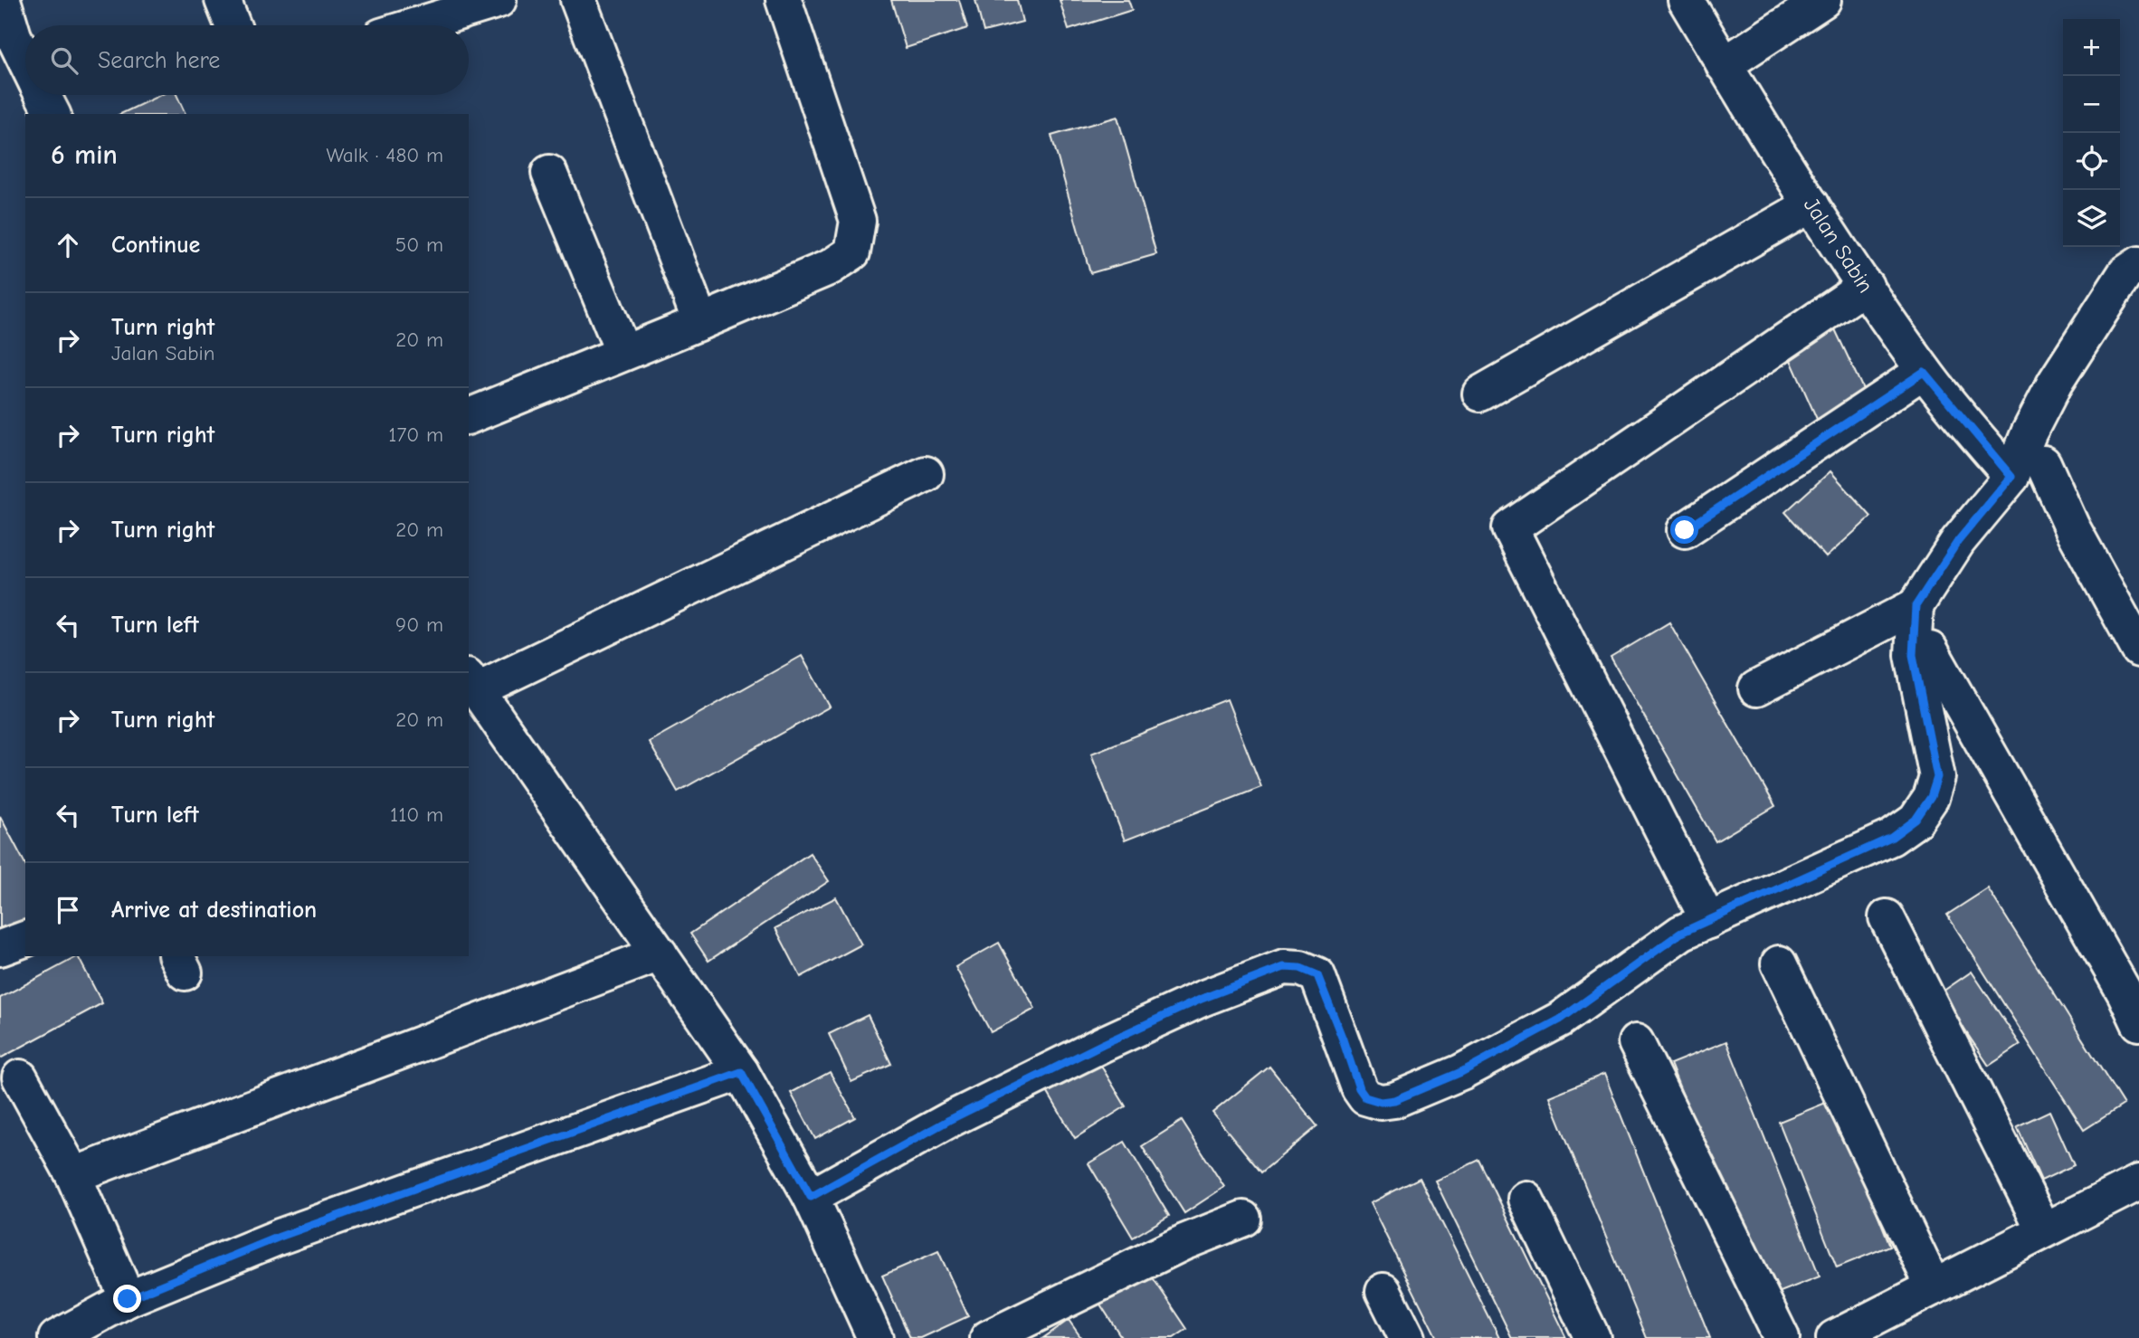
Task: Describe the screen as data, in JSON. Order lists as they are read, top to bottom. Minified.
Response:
{"streets":{"street":["Jalan Sabin"]},"page":{"map_buttons":["+","−"],"search":"Search here","heading":["6 min","Walk · 480 m"],"list":[["Continue","50 m"],["Turn right","Jalan Sabin","20 m"],["Turn right","170 m"],["Turn right","20 m"],["Turn left","90 m"],["Turn right","20 m"],["Turn left","110 m"],"Arrive at destination"]}}
